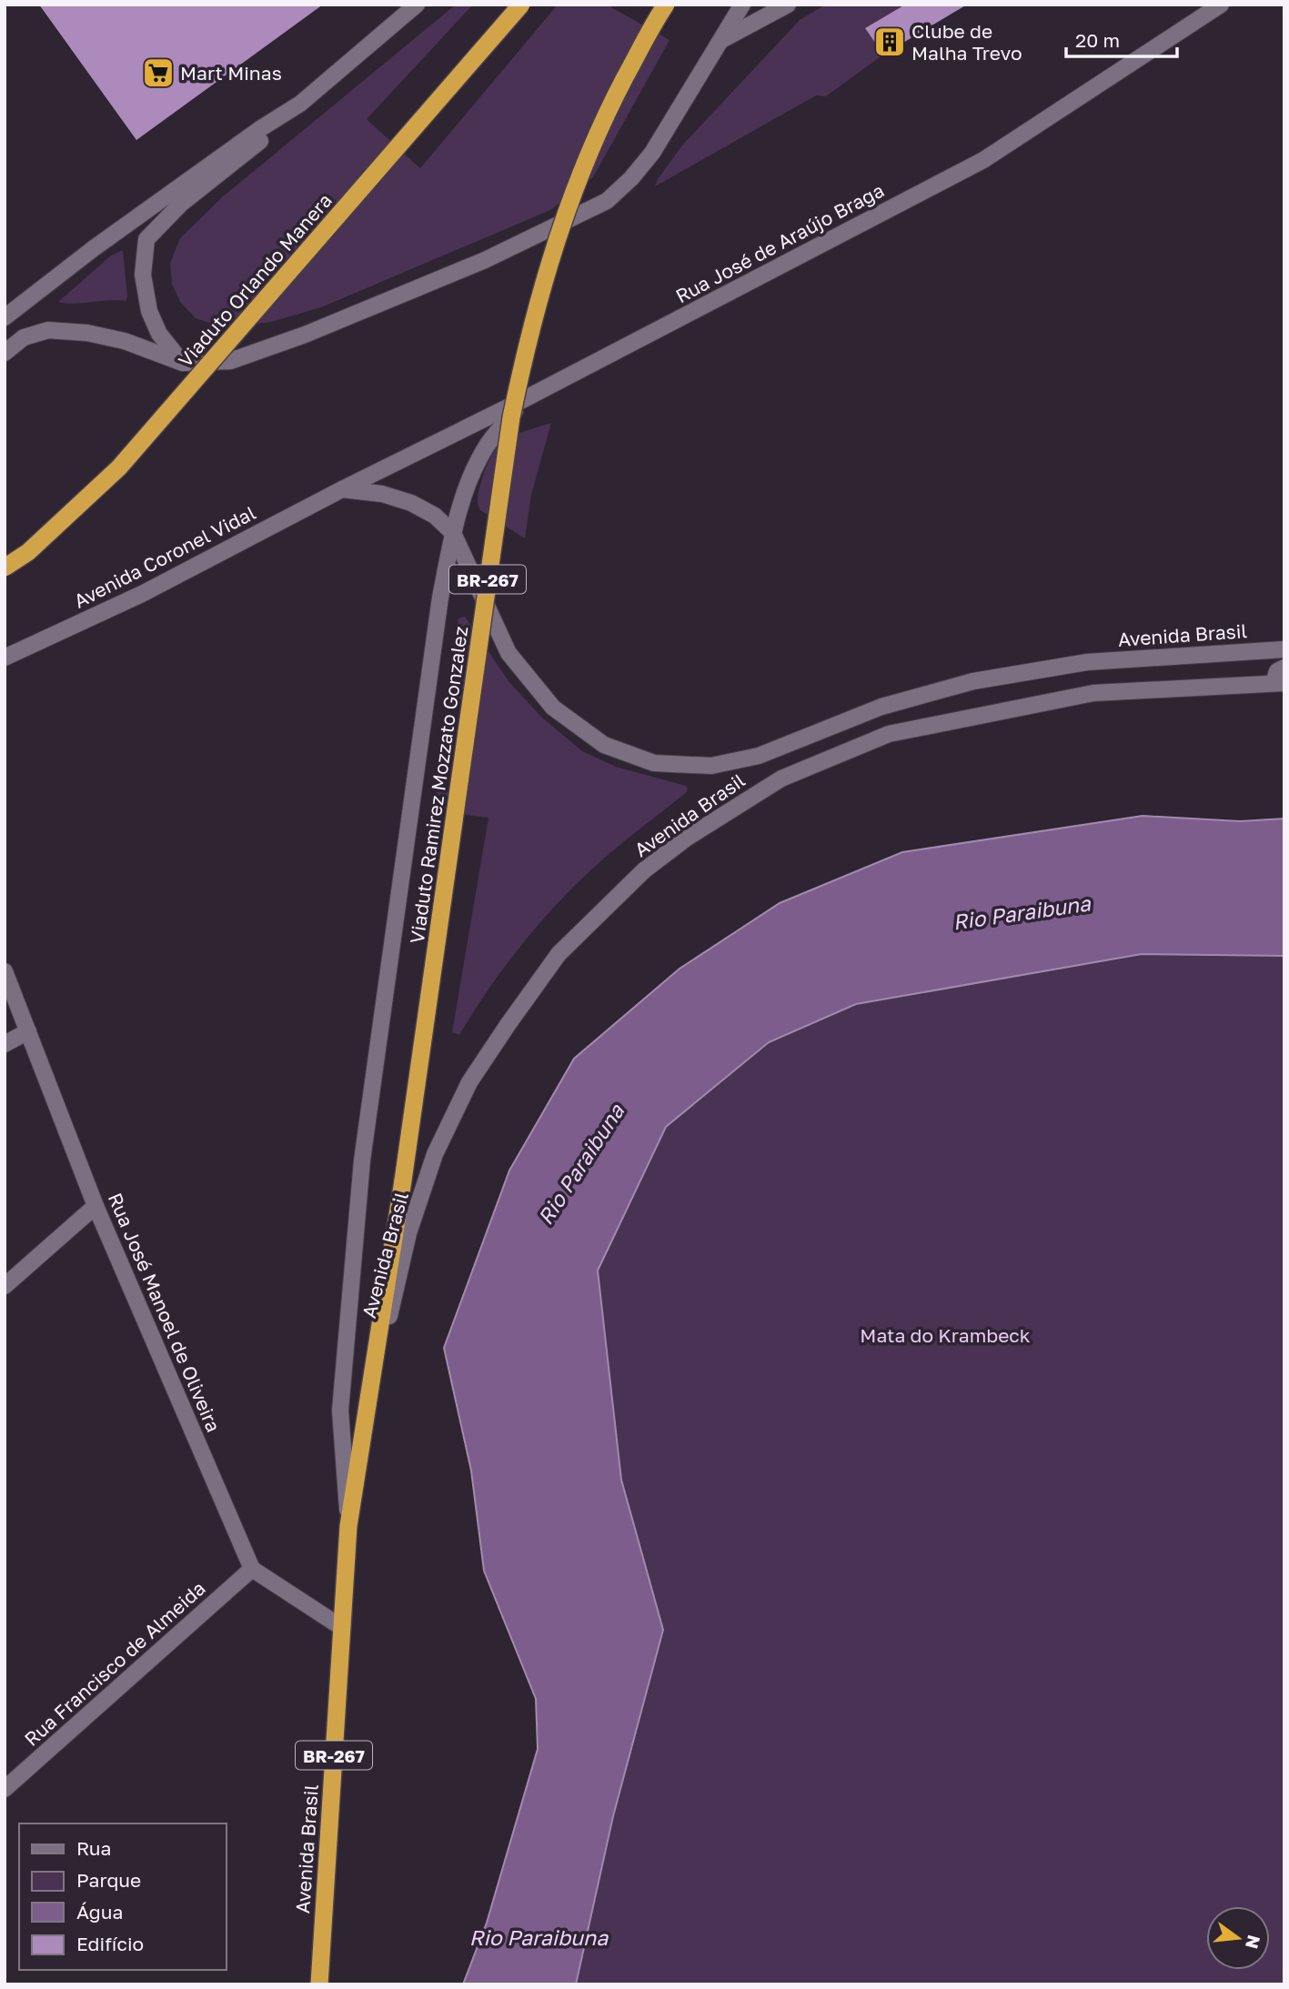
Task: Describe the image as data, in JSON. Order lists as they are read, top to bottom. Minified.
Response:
{"streets":{"highway":["Viaduto Orlando Manera","BR-267","Avenida Brasil","Viaduto Ramirez Mozzato Gonzalez"],"main road":["Rua José de Araújo Braga","Avenida Coronel Vidal","Rua José Manoel de Oliveira","Rua Francisco de Almeida"]},"crossings":[["Rua José de Araújo Braga","Avenida Coronel Vidal"],["Rua José de Araújo Braga","Avenida Brasil"],["Avenida Coronel Vidal","Avenida Brasil"],["Avenida Brasil","Viaduto Ramirez Mozzato Gonzalez"],["Rua José Manoel de Oliveira","Rua Francisco de Almeida"]],"water":["Rio Paraibuna"],"parks":["Mata do Krambeck"],"places":{"building":["Clube de Malha Trevo"],"supermarket":["Mart Minas"]},"legend":["Rua","Parque","Água","Edifício"],"scale_bar":"20 m","north":"right"}
